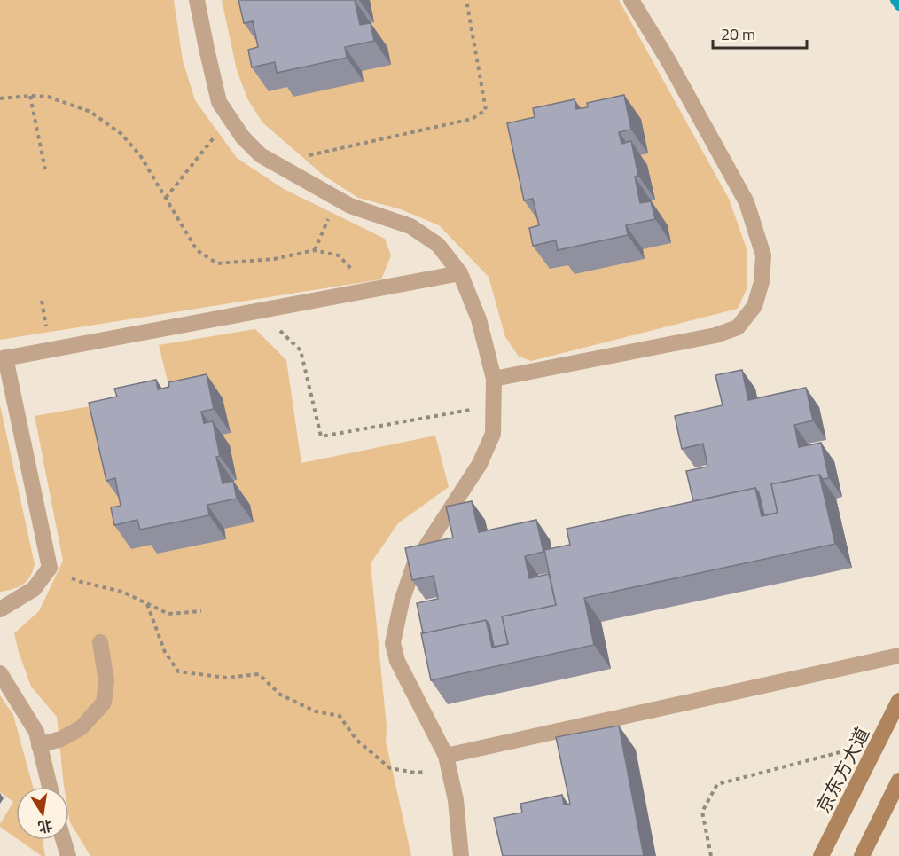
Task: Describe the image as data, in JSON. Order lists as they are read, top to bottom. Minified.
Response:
{"streets":{"main road":["京东方大道"]},"scale_bar":"20 m","north":"bottom"}
